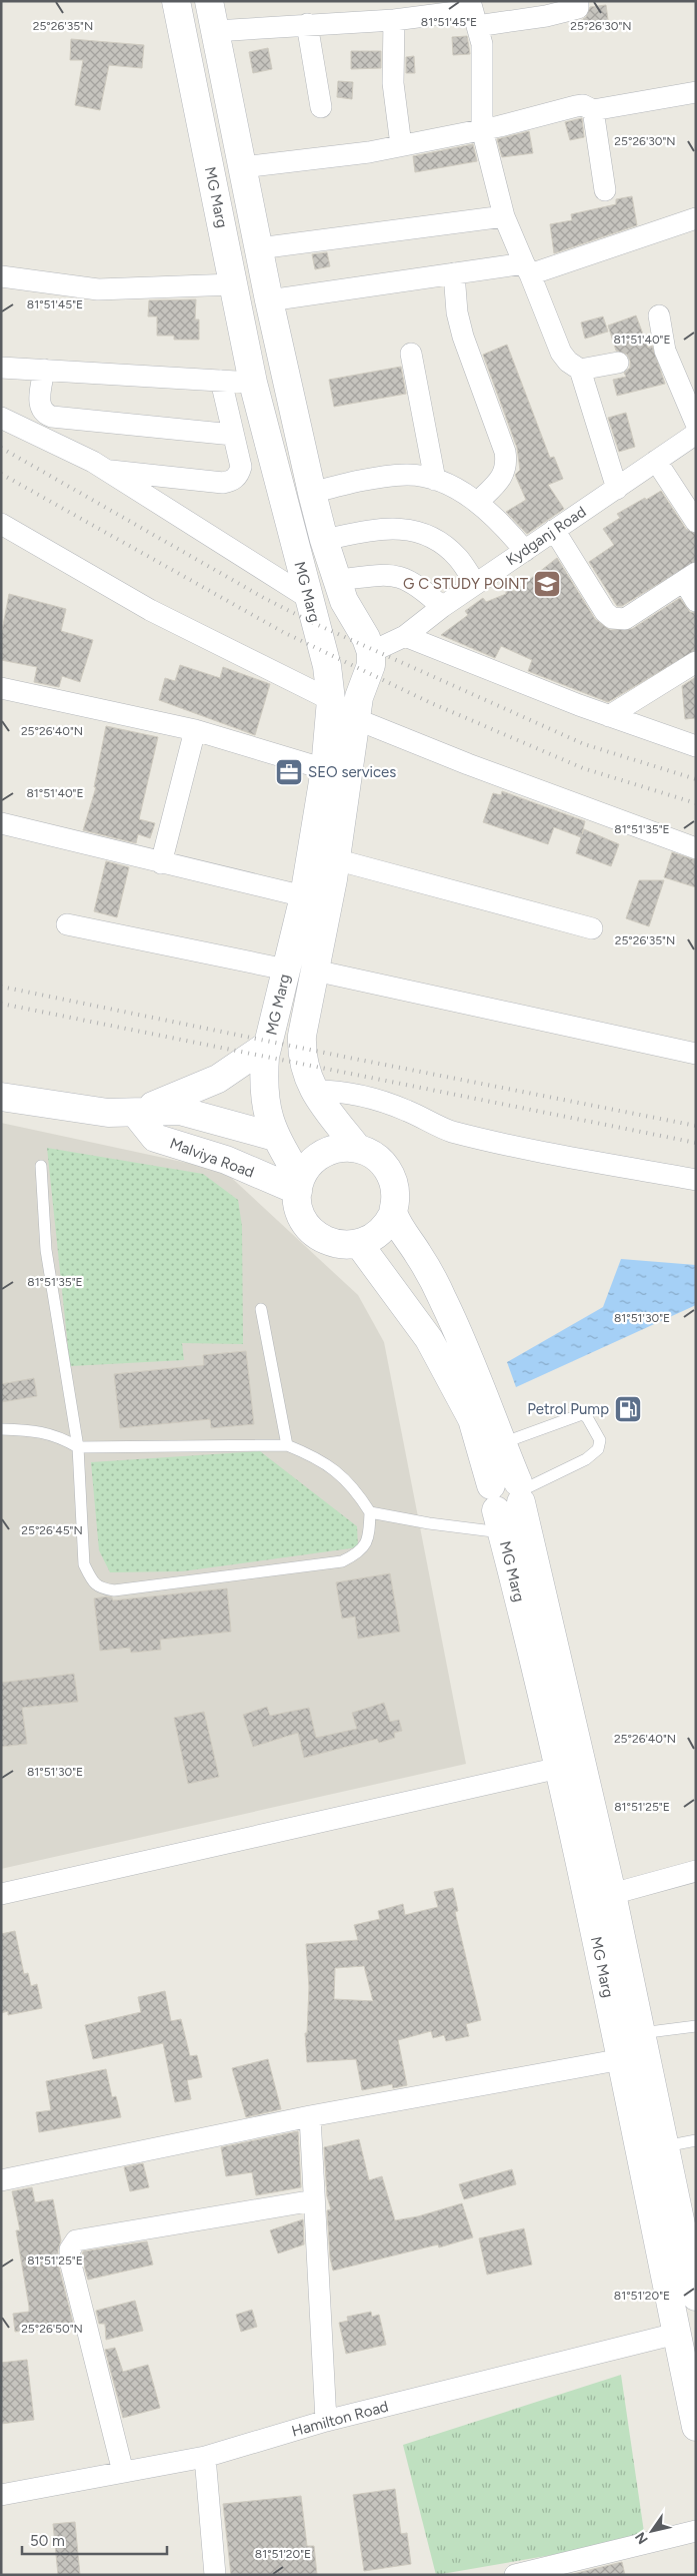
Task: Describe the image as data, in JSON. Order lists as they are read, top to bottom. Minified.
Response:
{"streets":{"main road":["MG Marg","Malviya Road"],"street":["Kydganj Road","Hamilton Road"]},"crossings":[["MG Marg","Kydganj Road"],["MG Marg","Malviya Road"],["MG Marg","Hamilton Road"]],"places":{"school or university":["G C STUDY POINT"],"office":["SEO services"],"fuel station":["Petrol Pump"]},"scale_bar":"50 m","north":"bottom left","coordinates":["81°51'45\"E","25°26'35\"N","25°26'30\"N","81°51'40\"E","25°26'40\"N","81°51'35\"E","81°51'30\"E","25°26'45\"N","81°51'25\"E","81°51'20\"E","25°26'50\"N"]}
